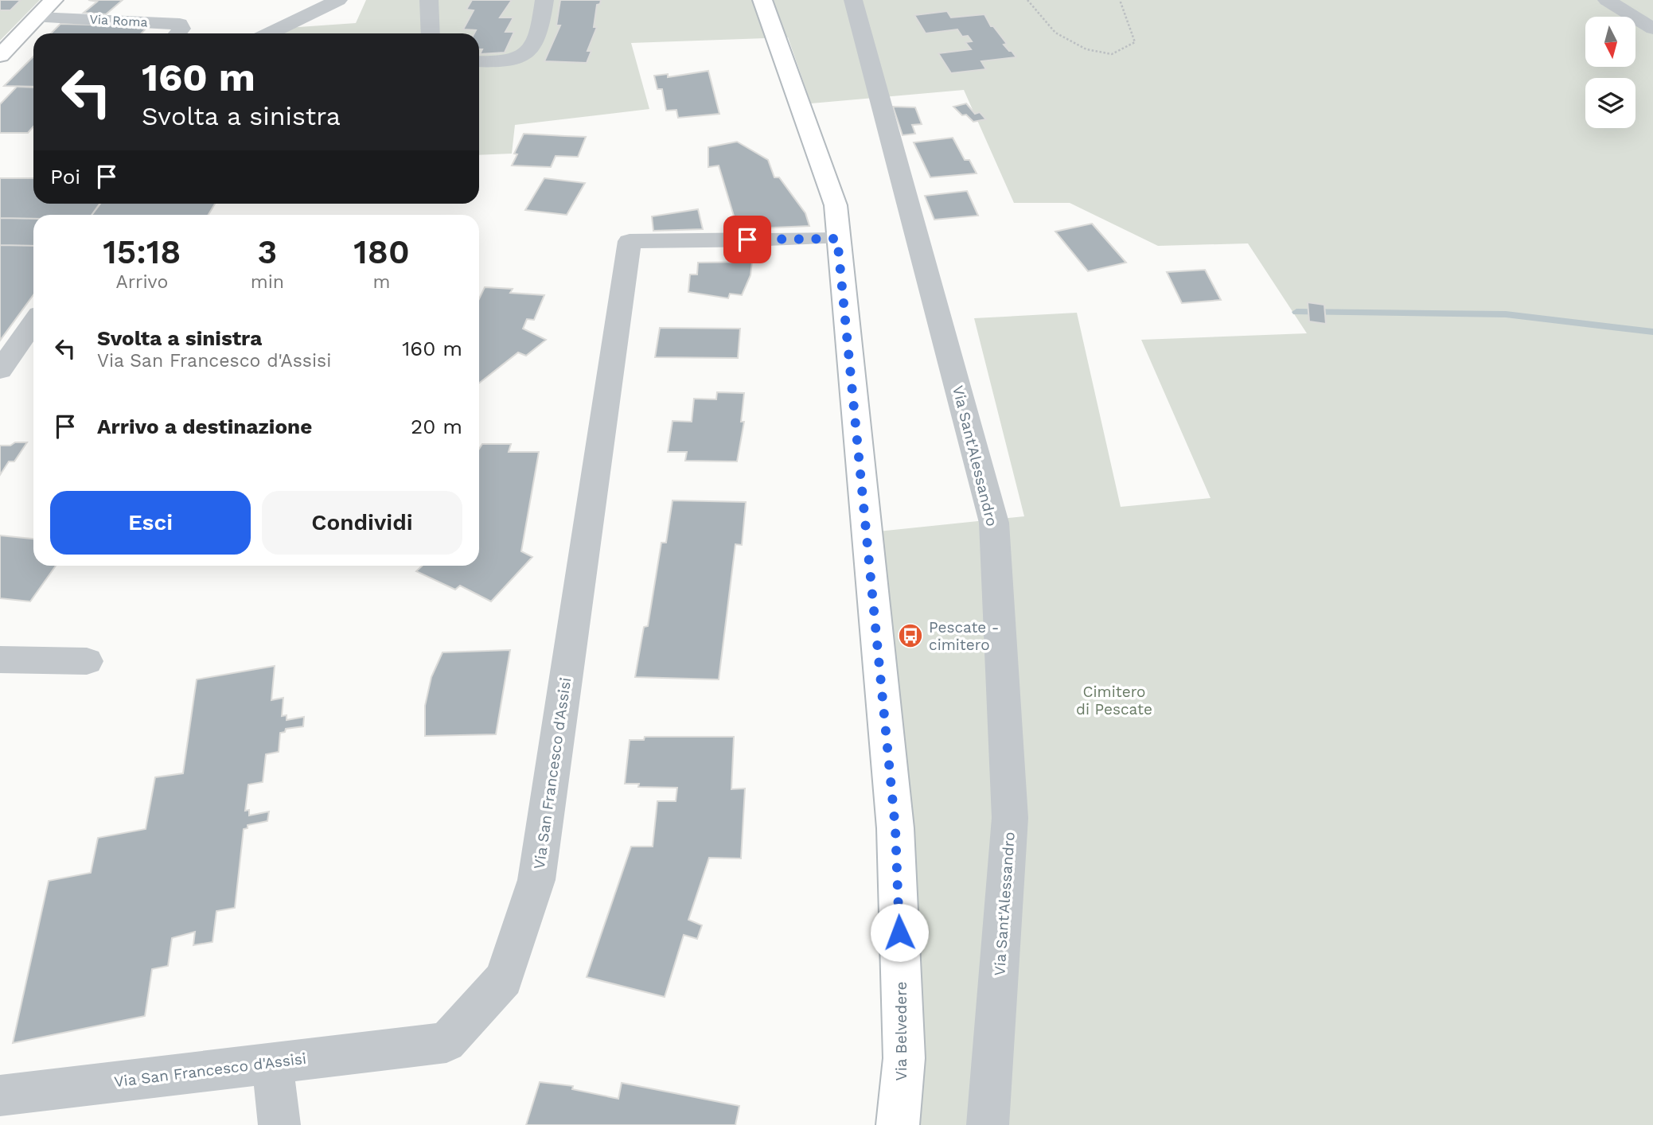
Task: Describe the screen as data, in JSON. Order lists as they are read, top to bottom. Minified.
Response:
{"streets":{"main road":["Via Belvedere"],"street":["Via Roma","Via Sant'Alessandro","Via San Francesco d'Assisi"]},"crossings":[["Via San Francesco d'Assisi","Via Belvedere"]],"parks":["Cimitero di Pescate"],"places":{"bus stop":["Pescate - cimitero"]},"north":"bottom","page":{"turn":["160 m","Svolta a sinistra"],"then":"Poi","eta":["15:18","Arrivo","3","min","180","m"],"list":[{"name":"Svolta a sinistra","note":"Via San Francesco d'Assisi","value":"160 m"},{"name":"Arrivo a destinazione","value":"20 m"}],"buttons":["Esci","Condividi"]}}
